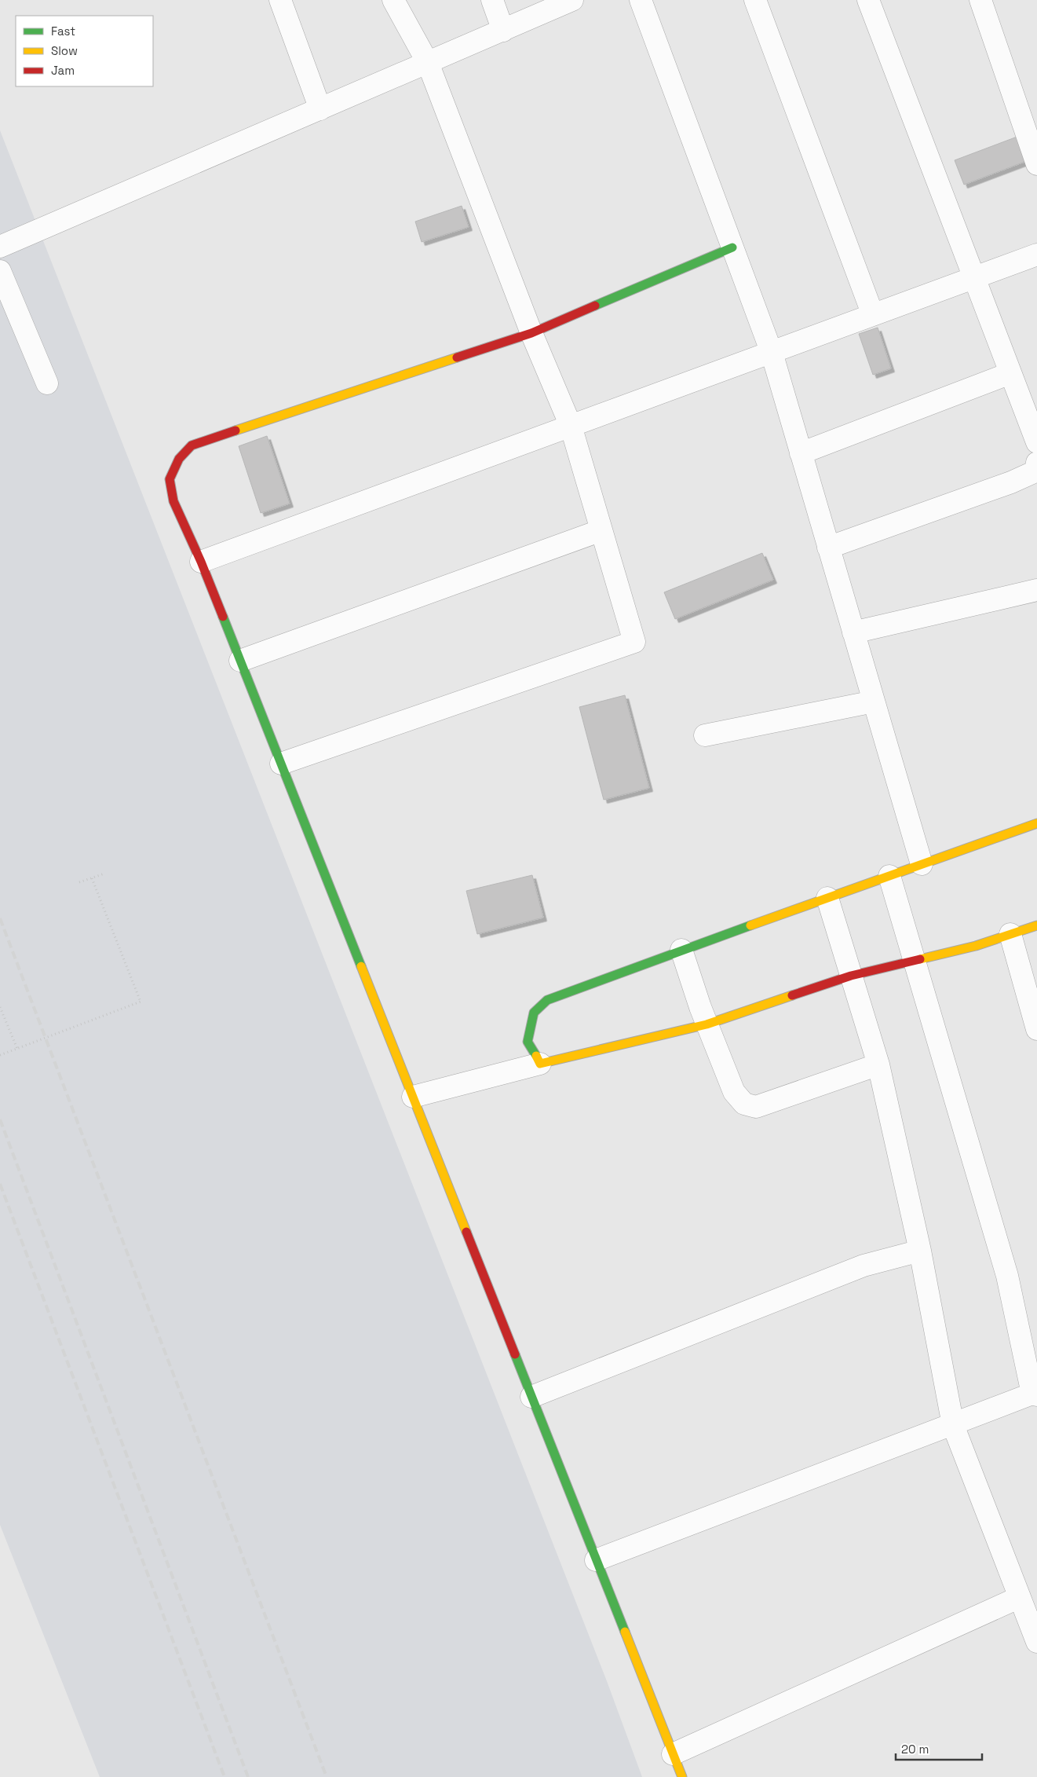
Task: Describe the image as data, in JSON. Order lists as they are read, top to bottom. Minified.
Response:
{"legend":["Fast","Slow","Jam"],"scale_bar":"20 m"}
